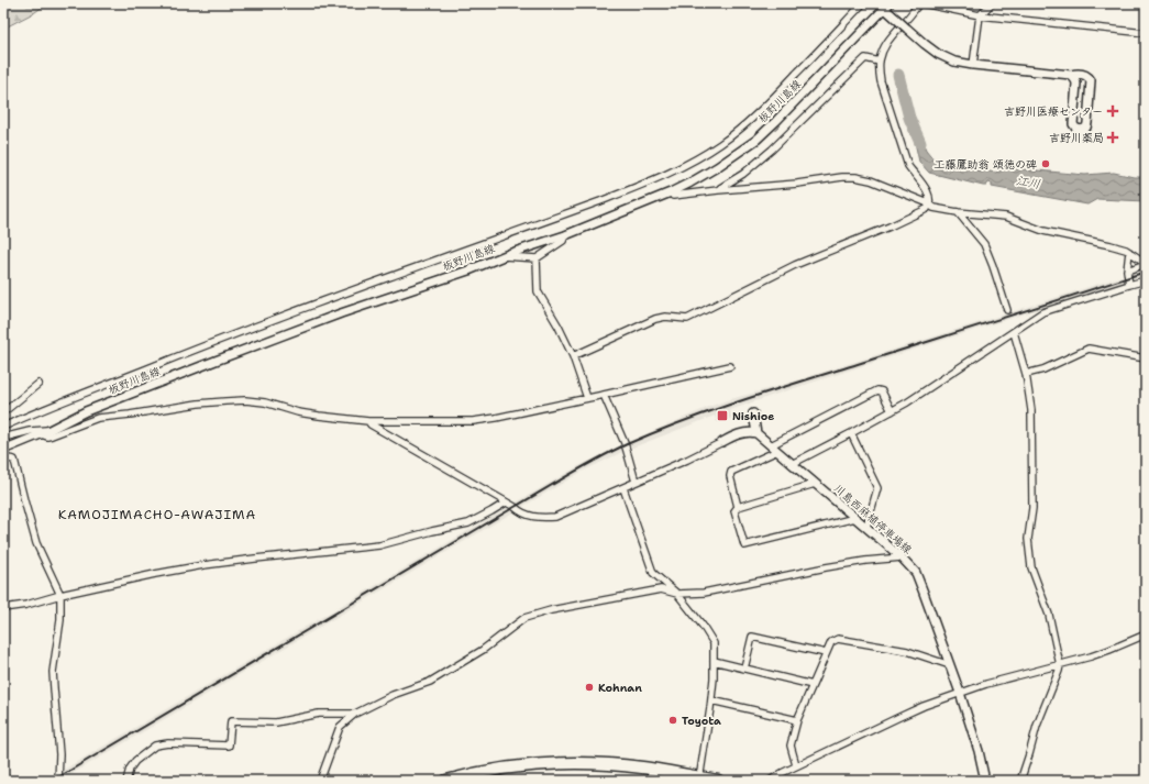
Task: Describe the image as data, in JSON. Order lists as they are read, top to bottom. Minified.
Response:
{"streets":{"main road":["板野川島線","川島西麻植停車場線"]},"districts":["KAMOJIMACHO-AWAJIMA"],"water":["江川"],"places":{"health":["吉野川医療センター","吉野川薬局"],"other":["工藤鷹助翁 頌徳の碑","Kohnan","Toyota"],"transit":["Nishioe"]}}
